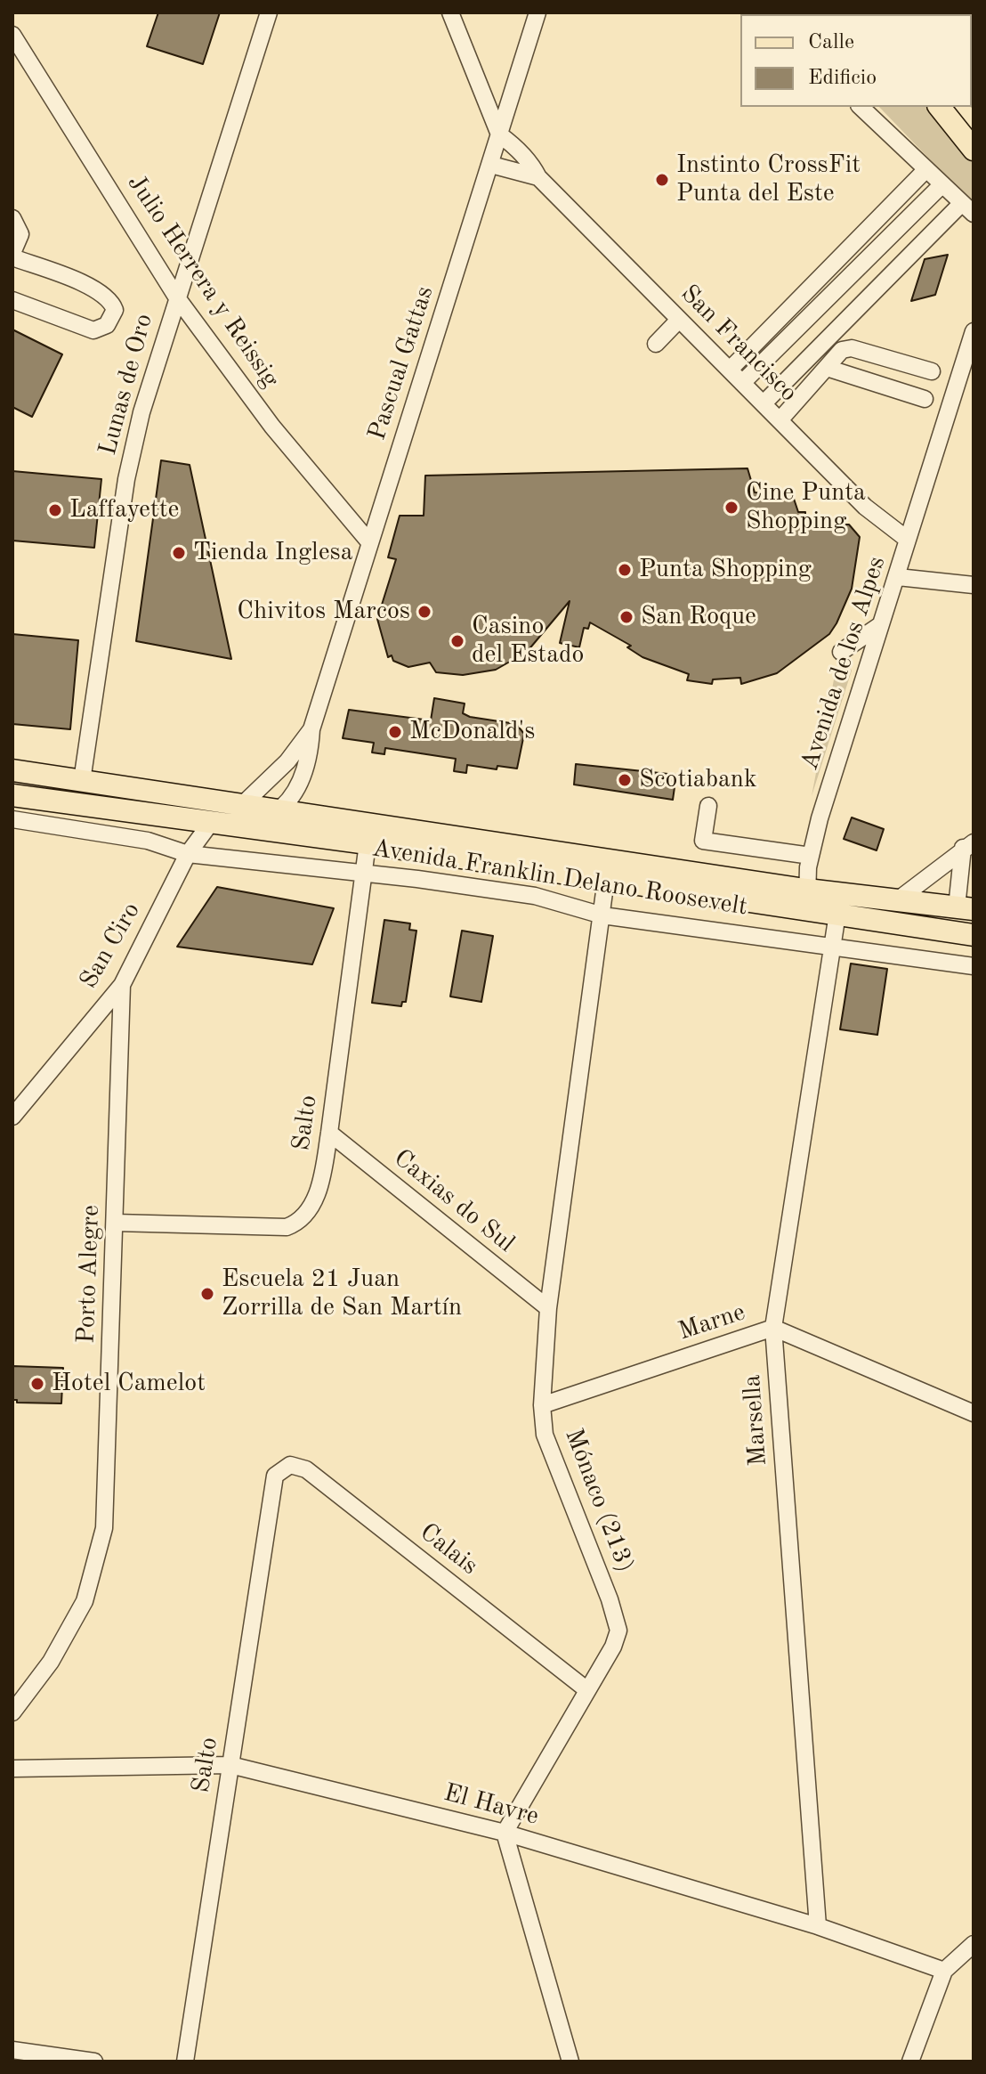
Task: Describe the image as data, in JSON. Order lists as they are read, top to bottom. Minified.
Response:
{"streets":{"main road":["Avenida Franklin Delano Roosevelt"],"street":["Julio Herrera y Reissig","San Francisco","Pascual Gattas","Lunas de Oro","Avenida de los Alpes","San Ciro","Salto","Caxias do Sul","Porto Alegre","Marne","Marsella","Mónaco (213)","Calais","El Havre"]},"crossings":[["Julio Herrera y Reissig","Pascual Gattas"],["Julio Herrera y Reissig","Lunas de Oro"],["San Francisco","Pascual Gattas"],["San Francisco","Avenida de los Alpes"],["Pascual Gattas","Avenida Franklin Delano Roosevelt"],["Lunas de Oro","Avenida Franklin Delano Roosevelt"],["Avenida de los Alpes","Avenida Franklin Delano Roosevelt"],["Avenida Franklin Delano Roosevelt","San Ciro"],["Avenida Franklin Delano Roosevelt","Salto"],["Avenida Franklin Delano Roosevelt","Marsella"],["Avenida Franklin Delano Roosevelt","Mónaco (213)"],["San Ciro","Porto Alegre"],["Salto","Caxias do Sul"],["Salto","Porto Alegre"],["Salto","Calais"],["Salto","El Havre"],["Caxias do Sul","Mónaco (213)"],["Marne","Marsella"],["Marne","Mónaco (213)"],["Marsella","El Havre"],["Mónaco (213)","Calais"],["Mónaco (213)","El Havre"]],"places":["Instinto CrossFit Punta del Este","Cine Punta Shopping","Laffayette","Tienda Inglesa","Punta Shopping","Chivitos Marcos","San Roque","Casino del Estado","McDonald's","Scotiabank","Escuela 21 Juan Zorrilla de San Martín","Hotel Camelot"],"legend":["Calle","Edificio"]}
